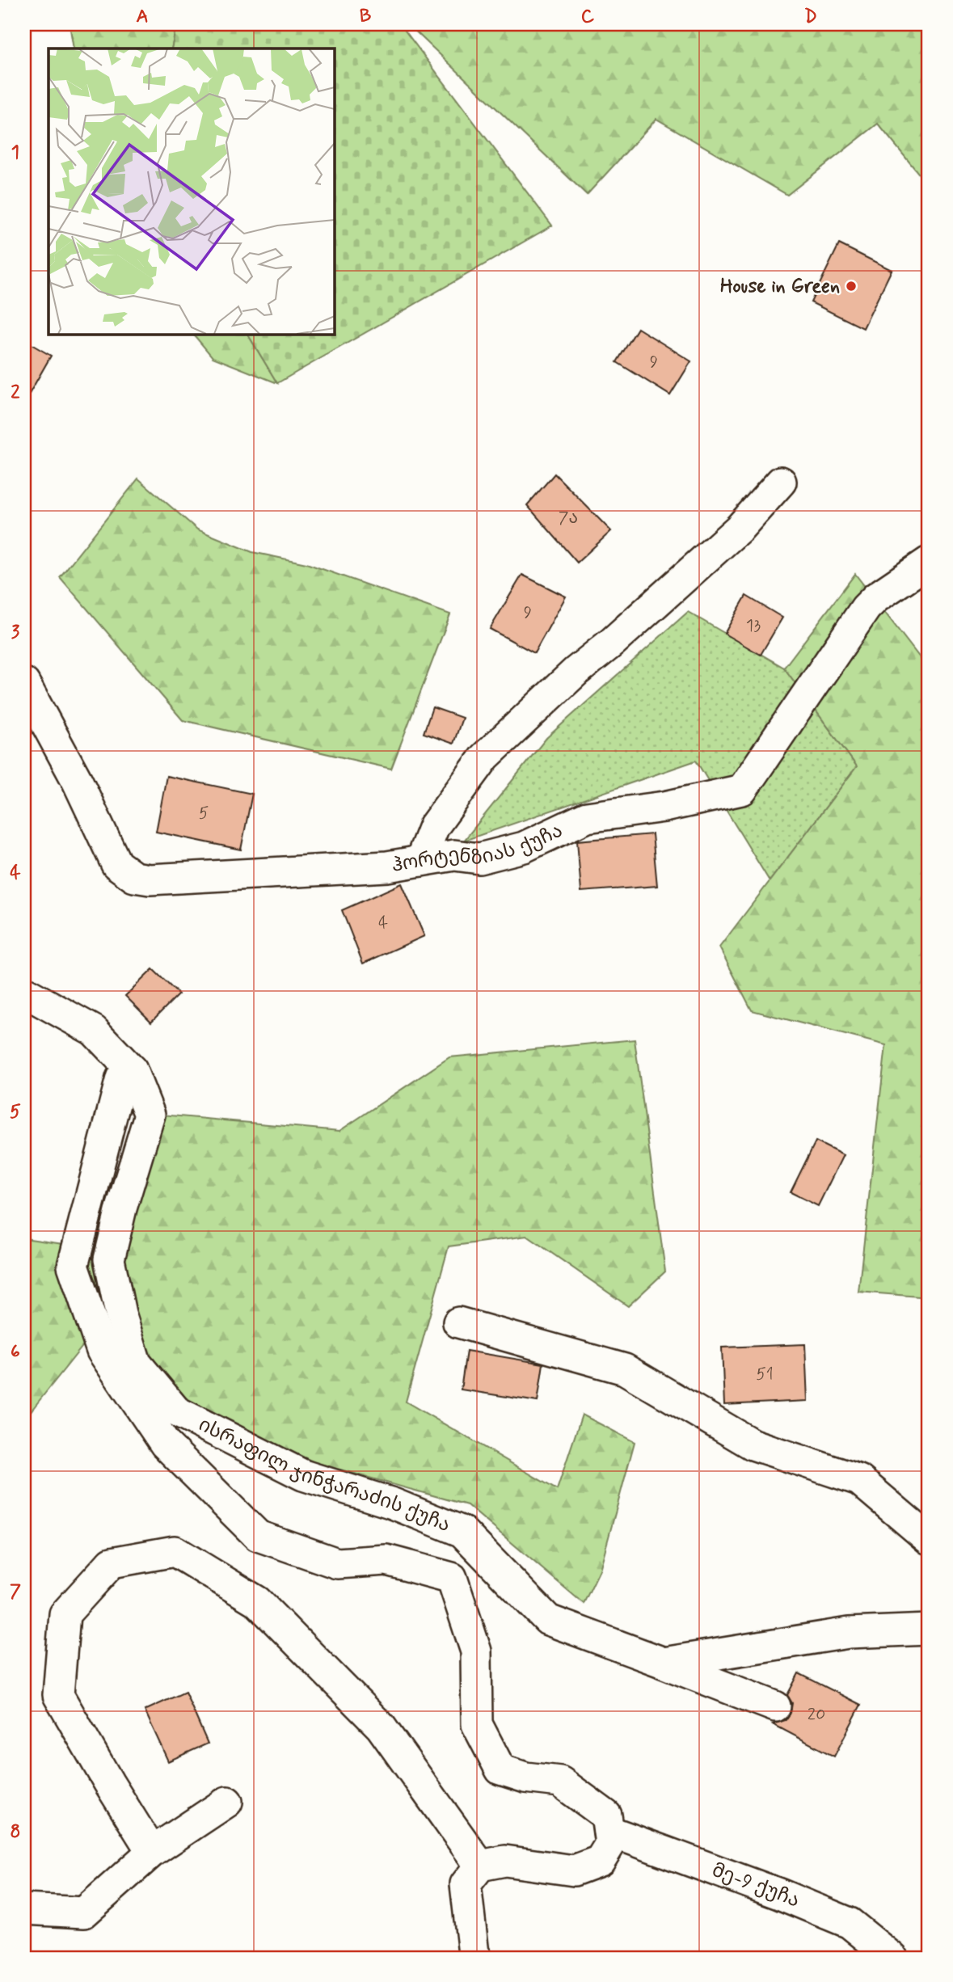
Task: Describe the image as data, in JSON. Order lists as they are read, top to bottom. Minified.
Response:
{"streets":{"street":["ჰორტენზიას ქუჩა","ისრაფილ ჯინჭარაძის ქუჩა","მე-9 ქუჩა"]},"places":["House in Green"],"house_numbers":["9","7ა","9","13","5","4","51","20"],"grid":{"columns":["A","B","C","D"],"rows":["1","2","3","4","5","6","7","8"]}}
